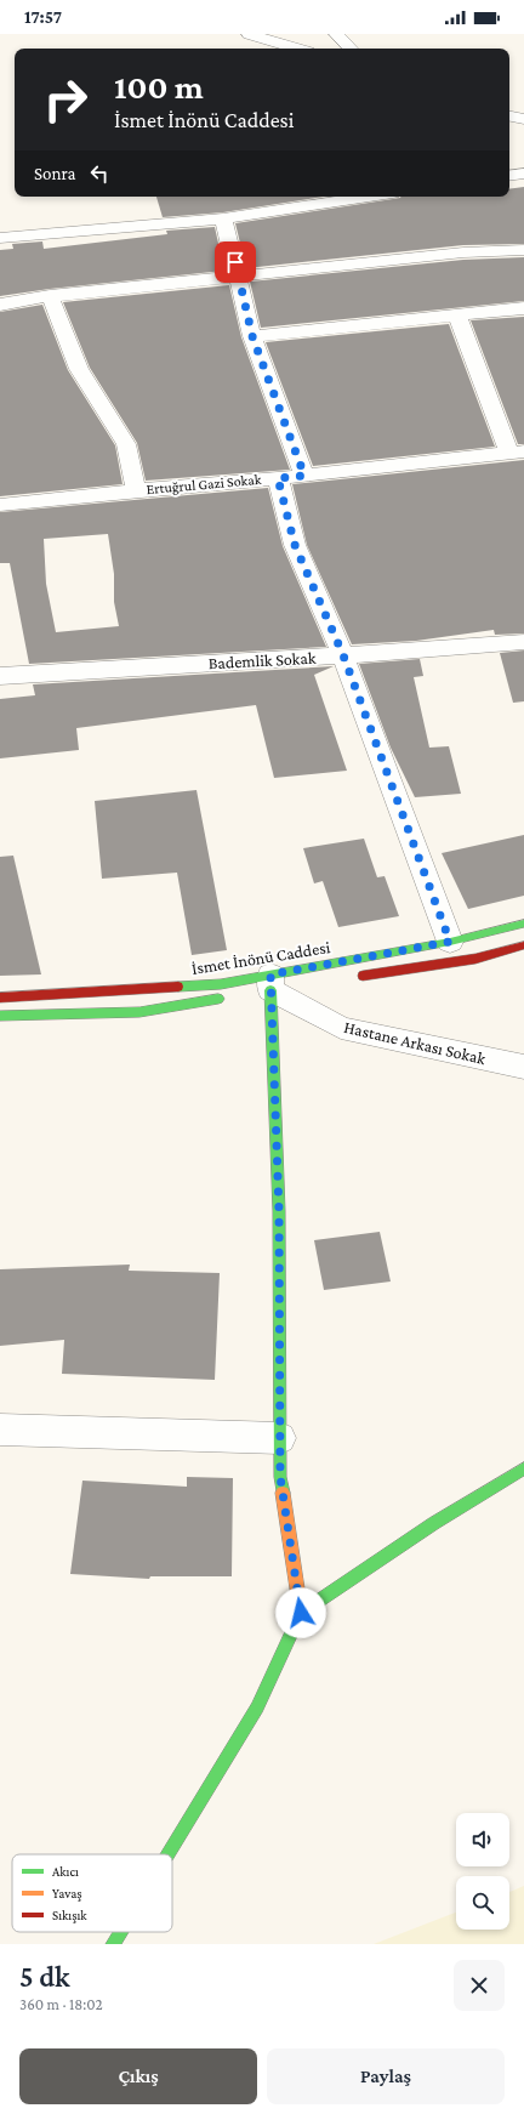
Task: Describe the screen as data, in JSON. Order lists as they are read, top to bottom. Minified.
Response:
{"streets":{"street":["Ertuğrul Gazi Sokak","Bademlik Sokak","İsmet İnönü Caddesi","Hastane Arkası Sokak"]},"crossings":[["İsmet İnönü Caddesi","Hastane Arkası Sokak"]],"legend":["Akıcı","Yavaş","Sıkışık"],"page":{"status":"17:57","turn":["100 m","İsmet İnönü Caddesi"],"then":"Sonra","heading":["5 dk","360 m · 18:02"],"buttons":["Çıkış","Paylaş"]}}
